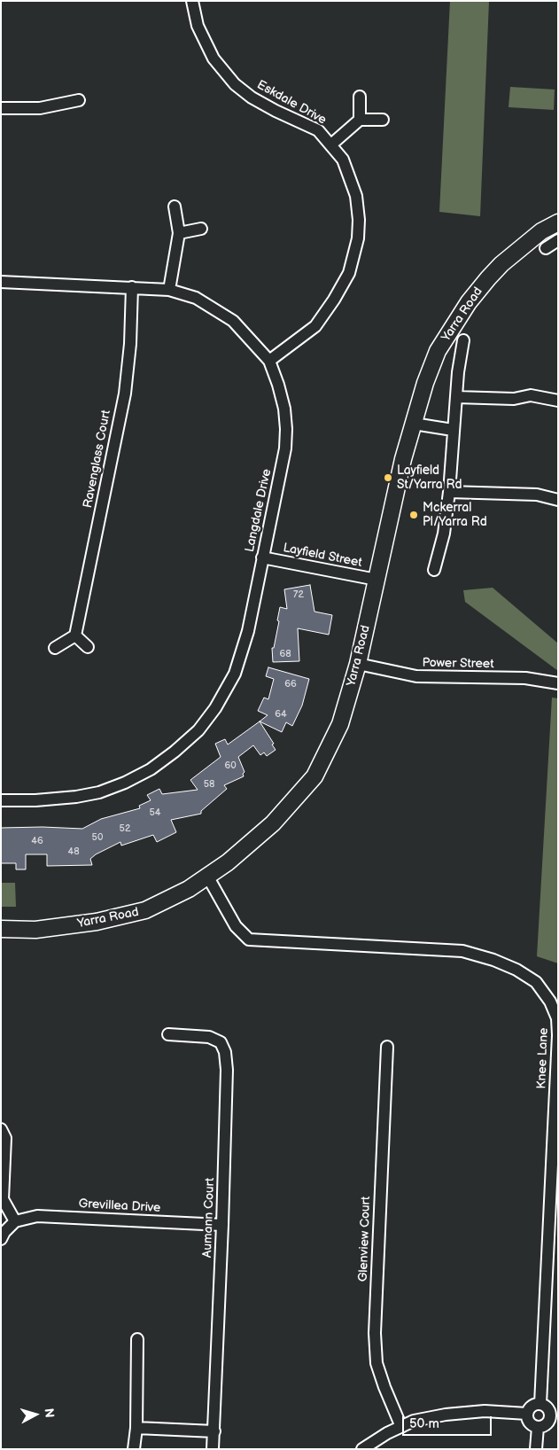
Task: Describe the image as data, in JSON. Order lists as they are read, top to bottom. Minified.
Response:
{"streets":{"main road":["Yarra Road"],"street":["Eskdale Drive","Ravenglass Court","Langdale Drive","Layfield Street","Power Street","Knee Lane","Grevillea Drive","Aumann Court","Glenview Court"]},"crossings":[["Eskdale Drive","Langdale Drive"],["Yarra Road","Layfield Street"],["Yarra Road","Power Street"],["Yarra Road","Knee Lane"],["Ravenglass Court","Langdale Drive"],["Langdale Drive","Layfield Street"],["Grevillea Drive","Aumann Court"]],"places":["Layfield St/Yarra Rd","Mckerral Pl/Yarra Rd"],"house_numbers":["72","68","66","64","60","58","54","52","50","46","48"],"scale_bar":"50 m","north":"right"}
